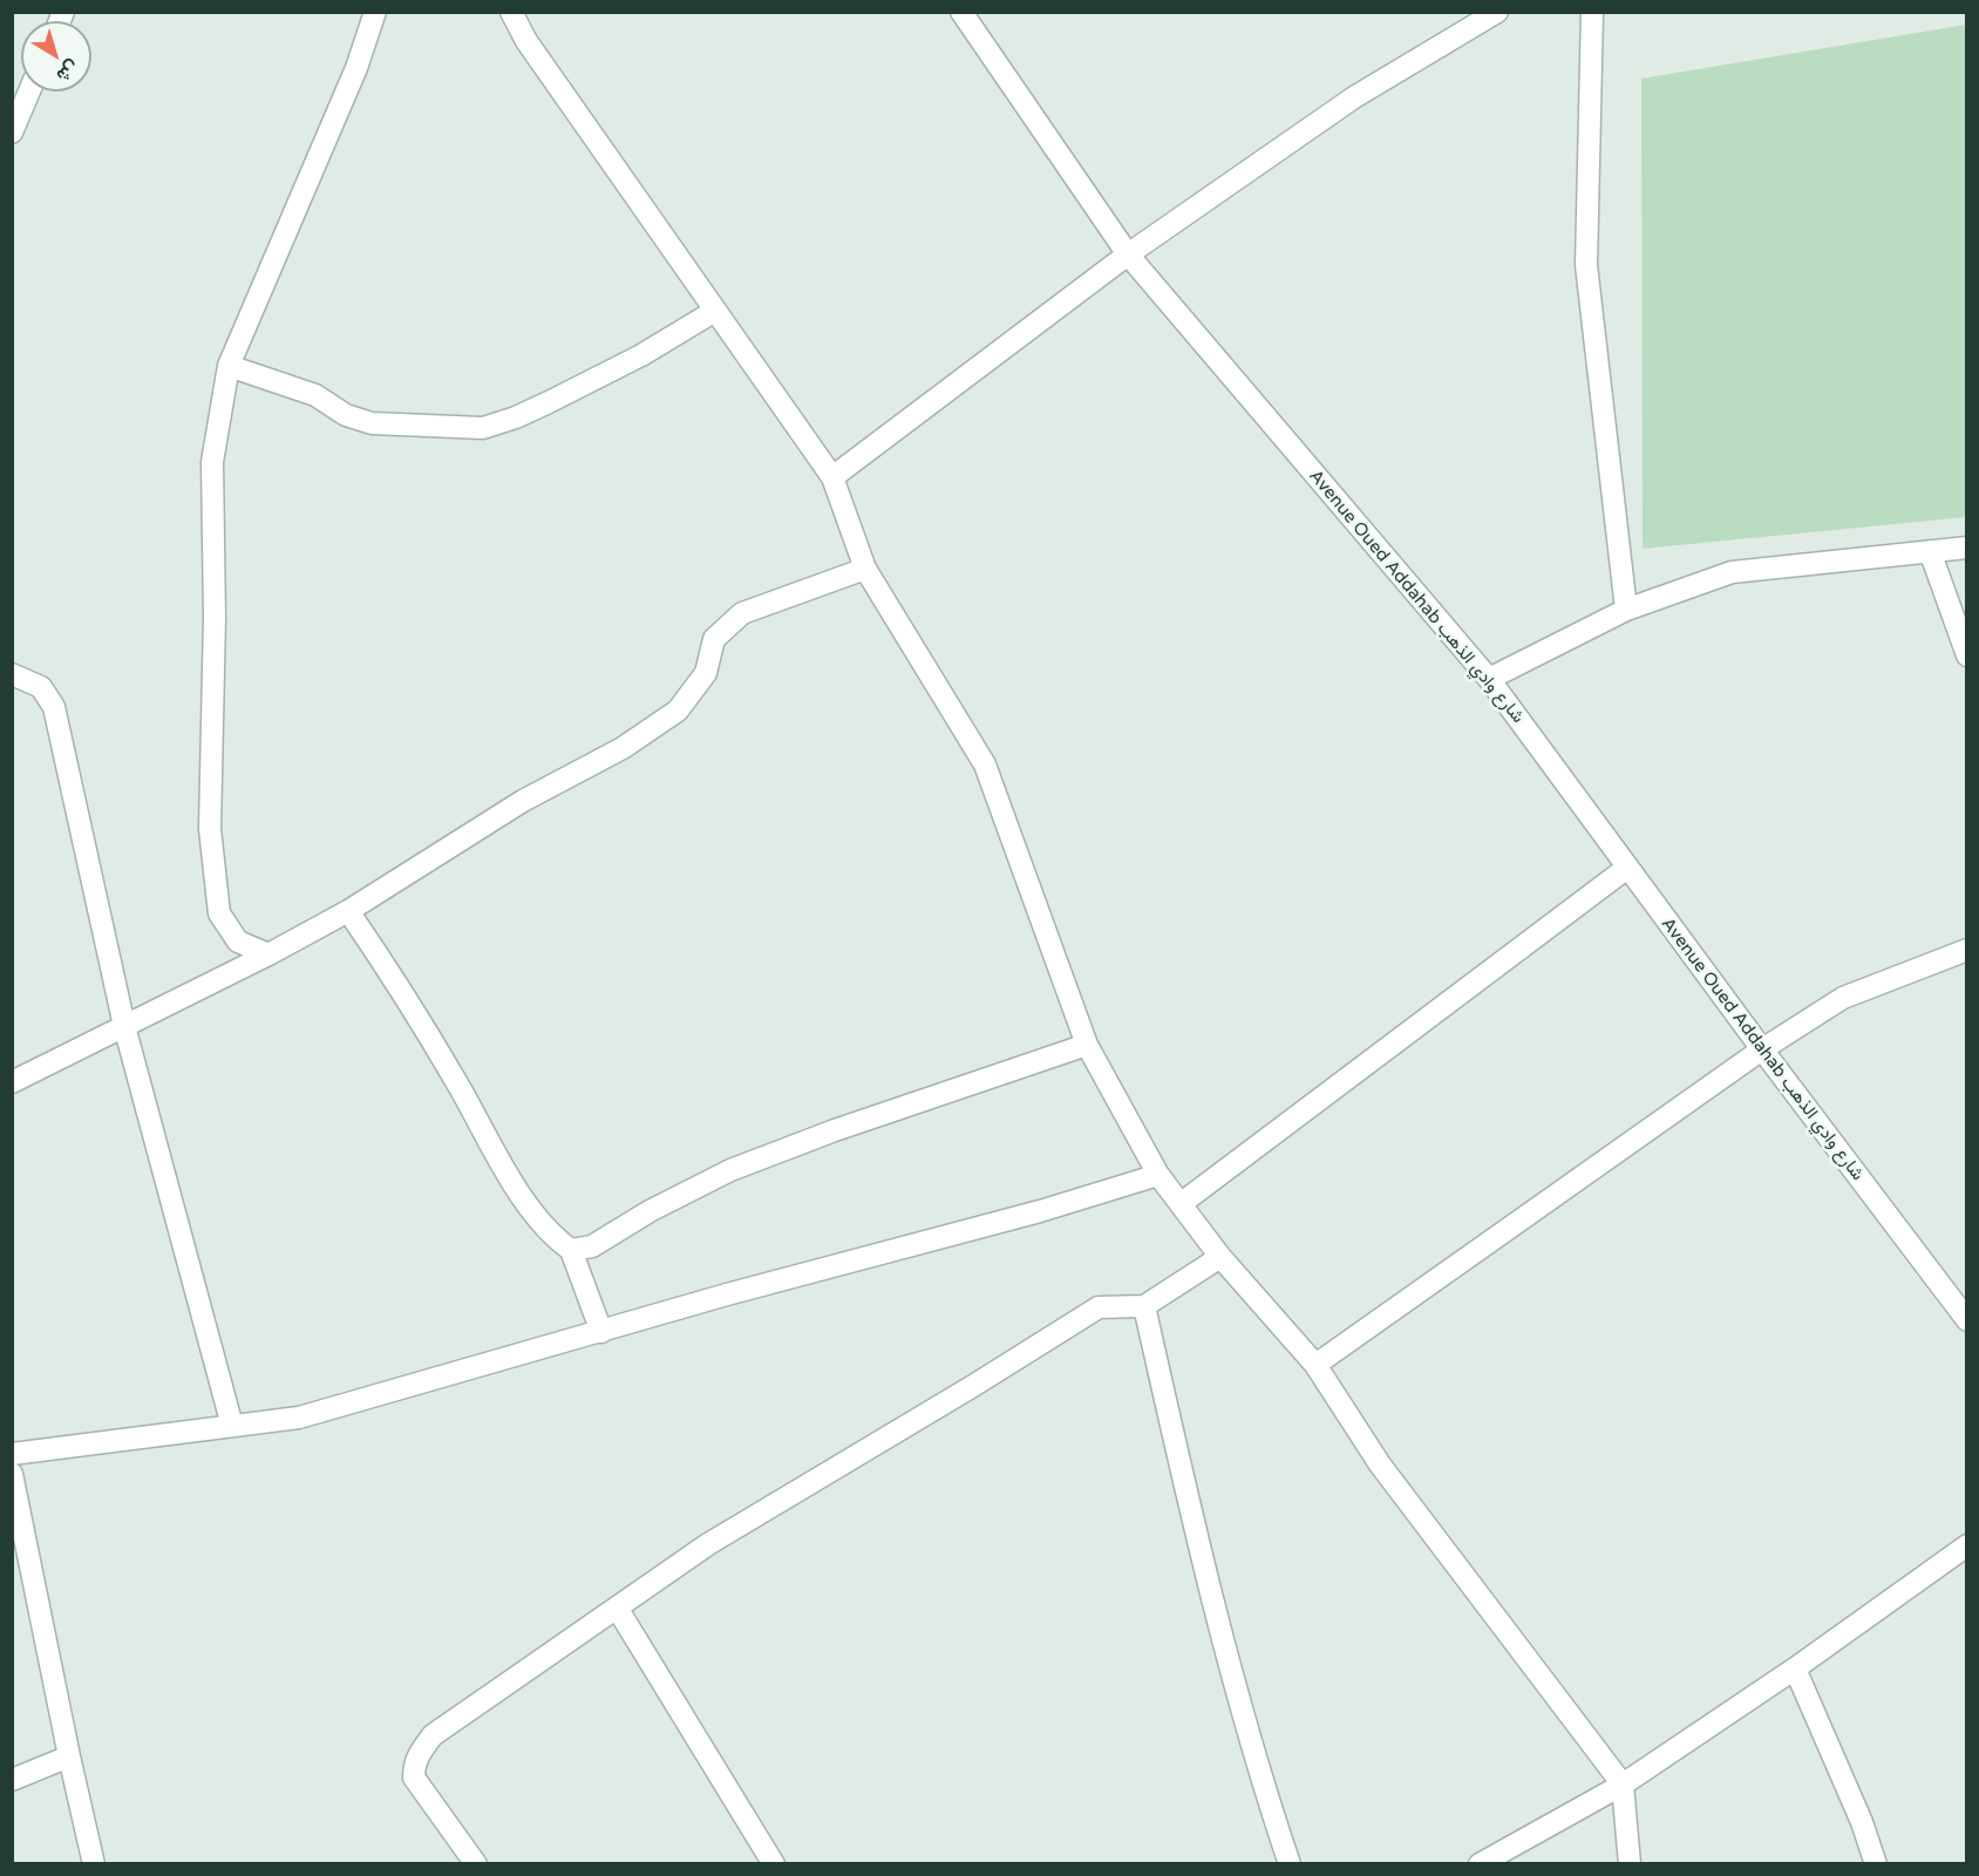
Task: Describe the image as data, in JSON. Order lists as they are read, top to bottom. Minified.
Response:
{"streets":{"street":["Avenue Oued Addahab شارع وادي الذهب"]},"north":"bottom right"}
